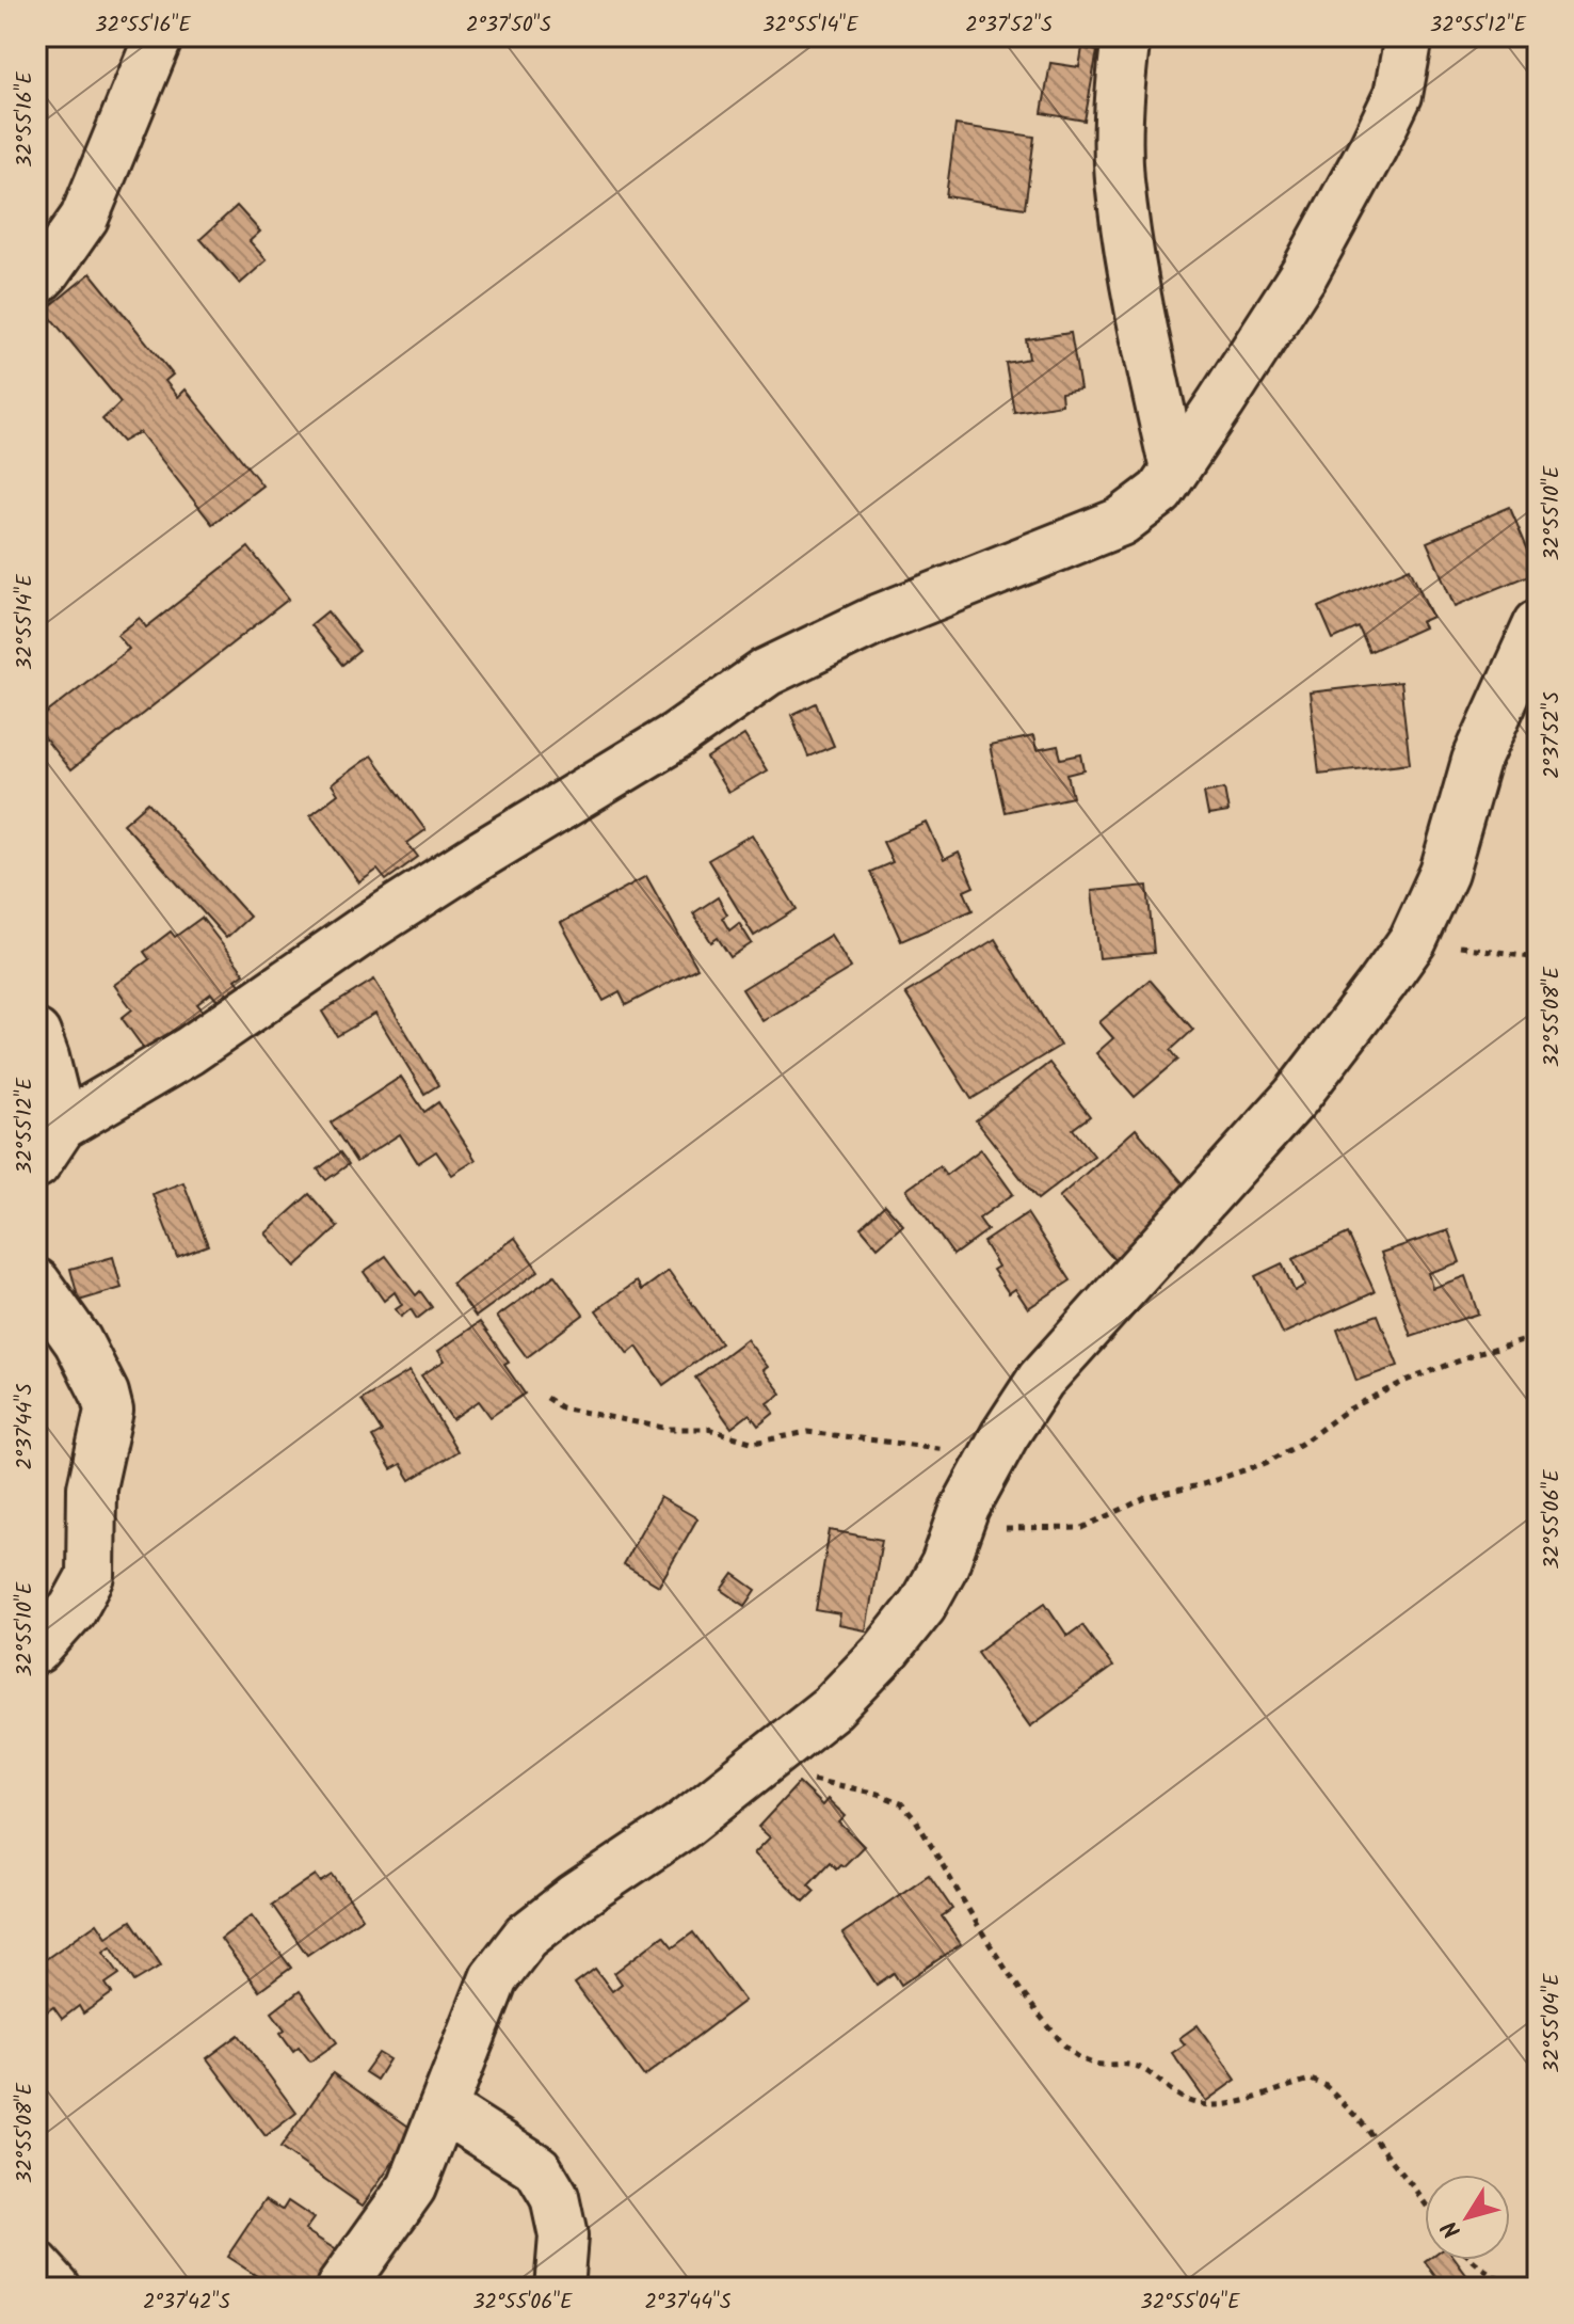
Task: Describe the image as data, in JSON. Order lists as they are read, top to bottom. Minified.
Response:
{"north":"bottom left","coordinates":["32°55'16\"E","2°37'50\"S","32°55'14\"E","2°37'52\"S","32°55'12\"E","32°55'10\"E","32°55'08\"E","2°37'44\"S","32°55'06\"E","32°55'04\"E","2°37'42\"S"]}
